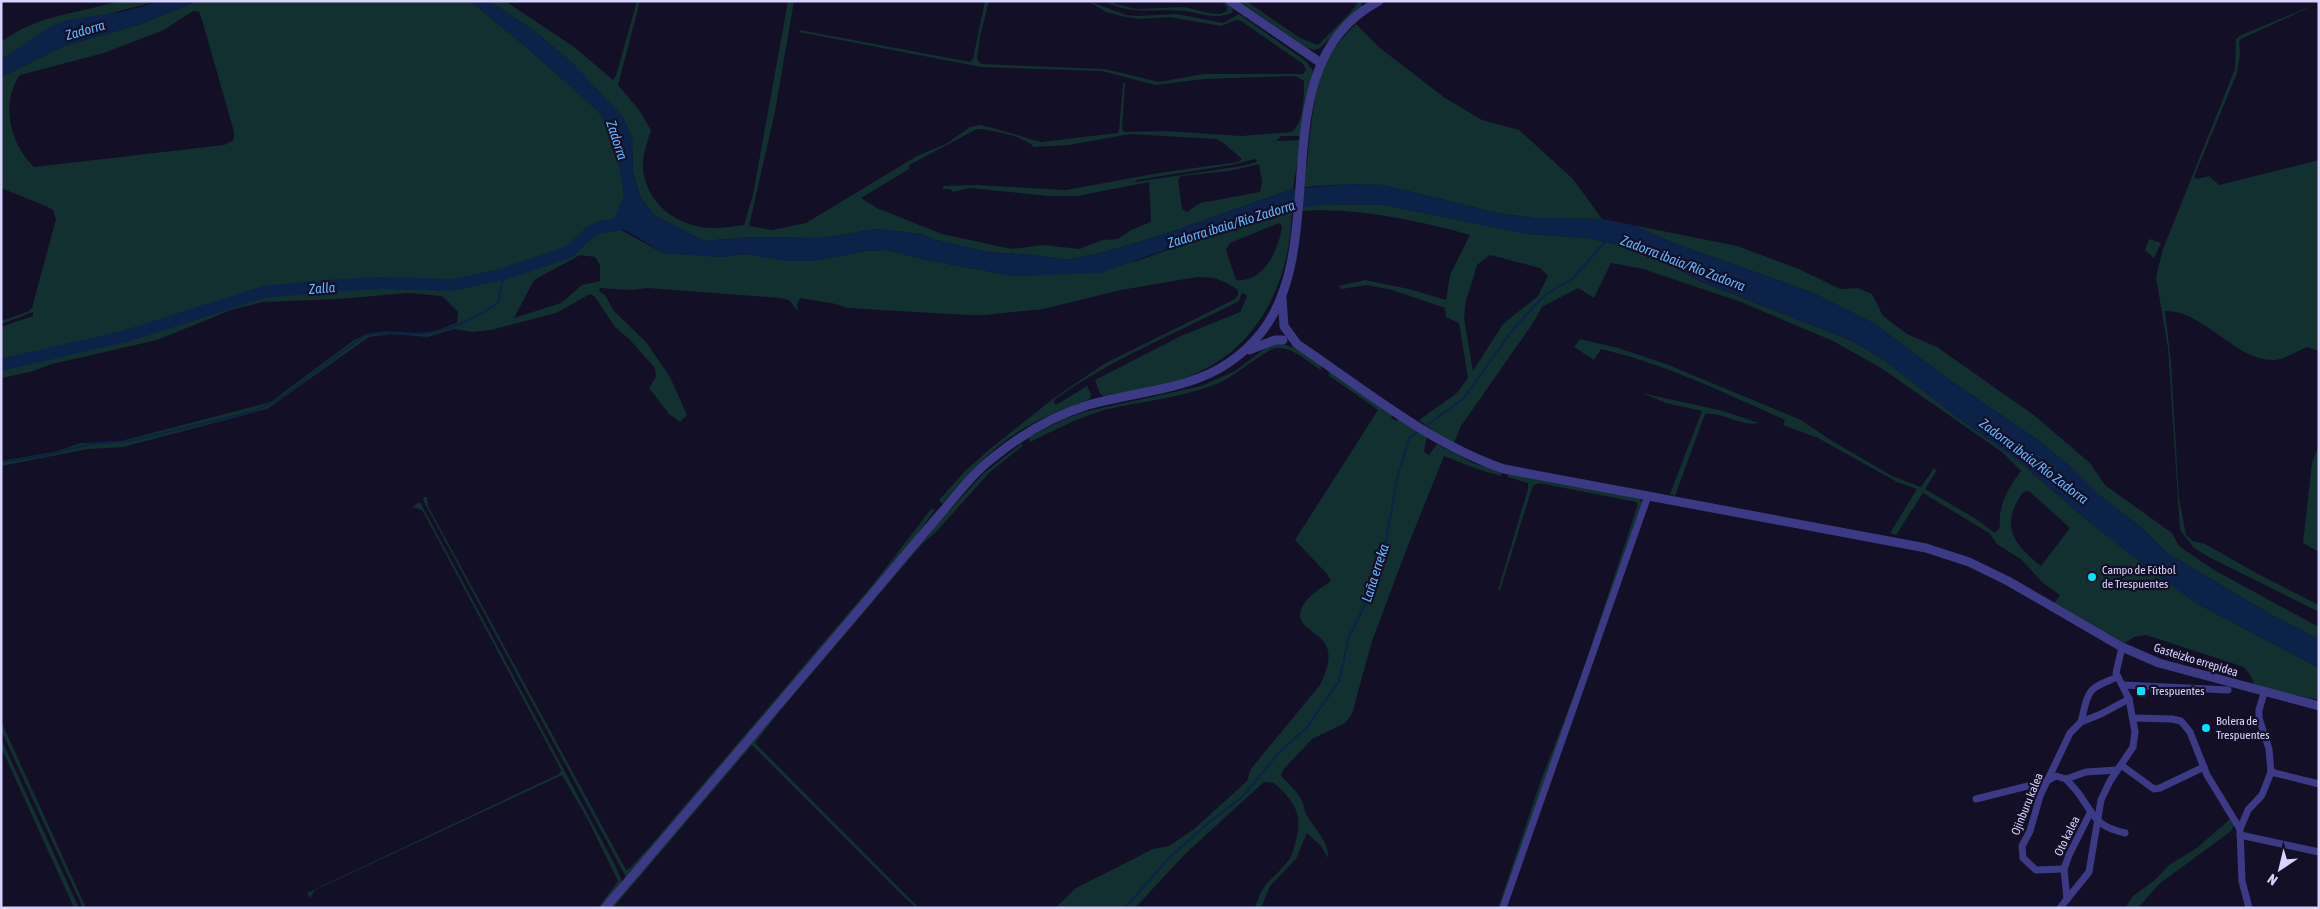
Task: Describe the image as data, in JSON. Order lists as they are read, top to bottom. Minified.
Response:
{"streets":{"street":["Gasteizko errepidea","Ojinburu kalea","Oto kalea"]},"crossings":[["Ojinburu kalea","Oto kalea"]],"water":["Zadorra","Zadorra ibaia/Río Zadorra","Zalla","Laña erreka"],"places":{"other":["Campo de Fútbol de Trespuentes","Bolera de Trespuentes"],"transit":["Trespuentes"]},"north":"bottom left"}
